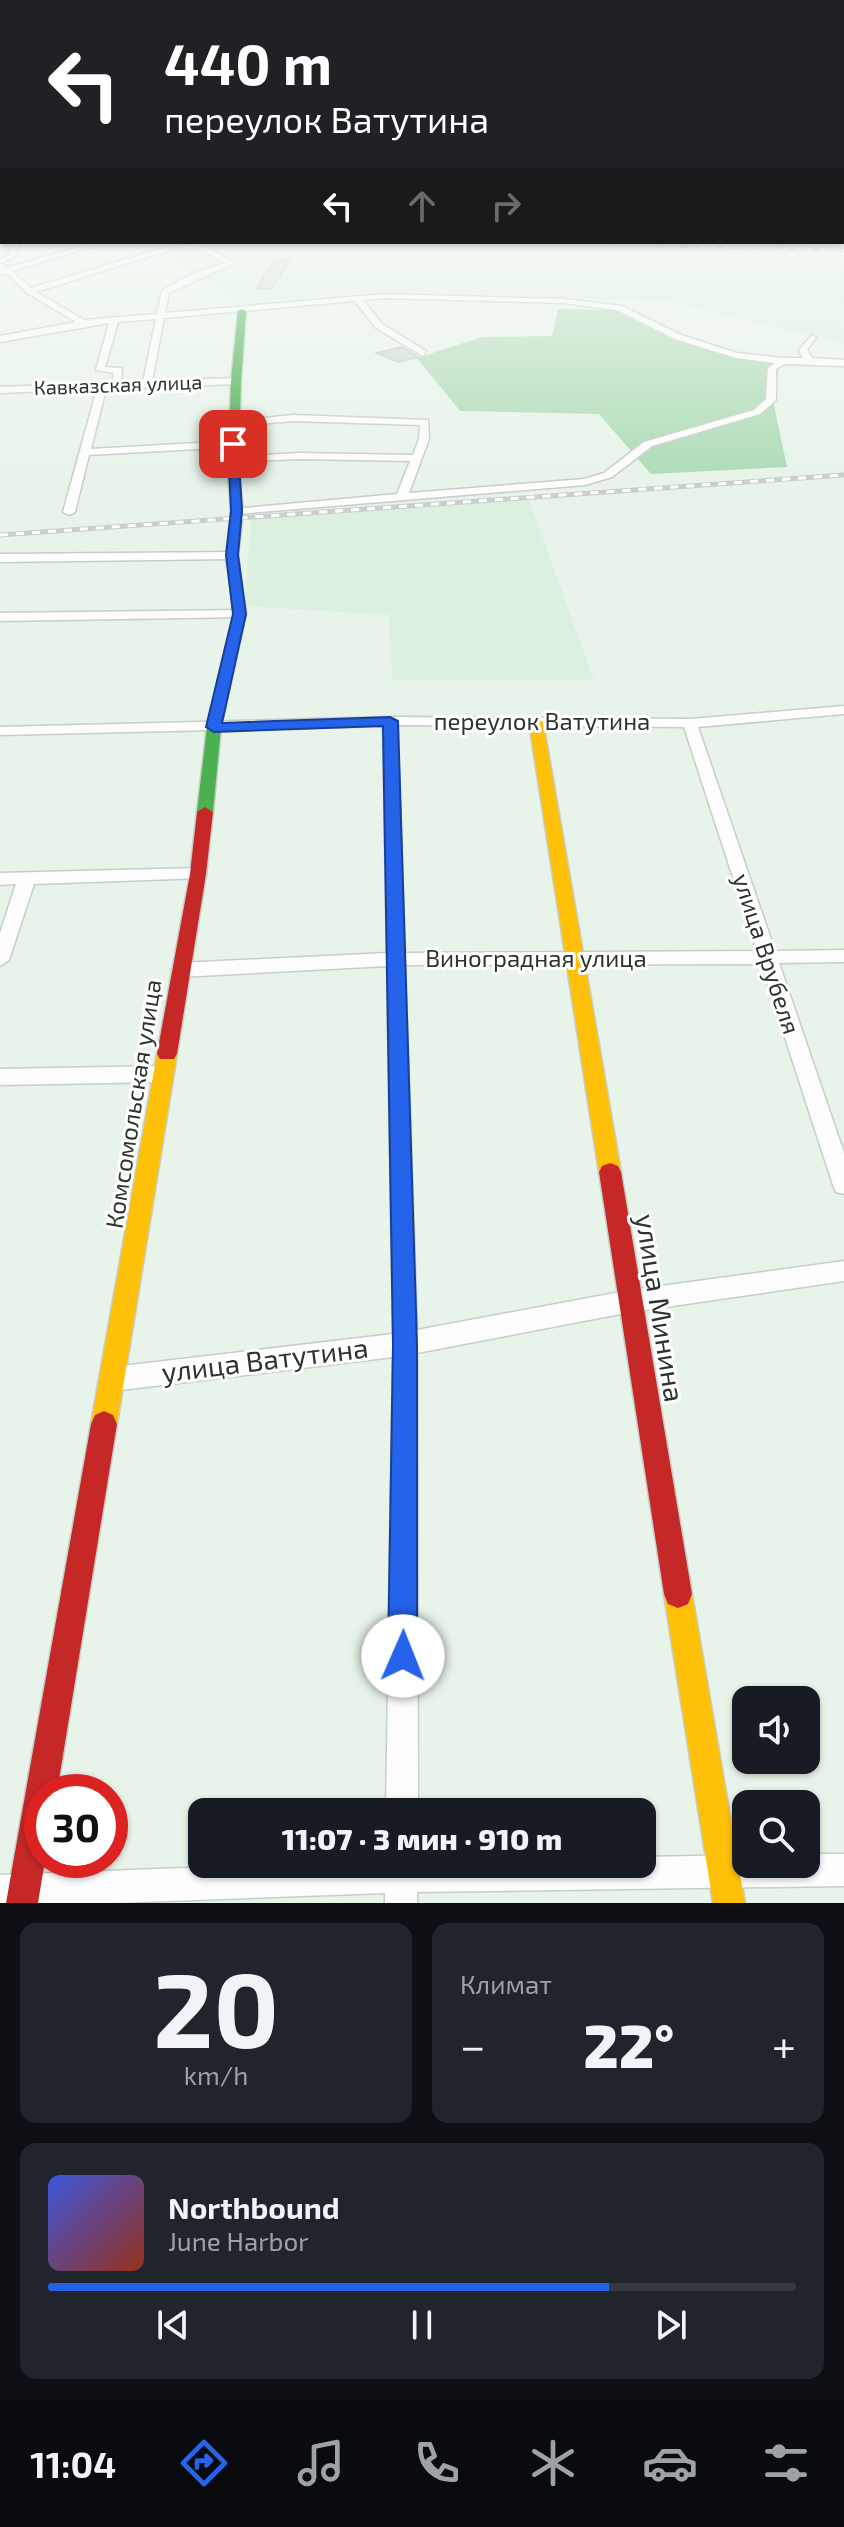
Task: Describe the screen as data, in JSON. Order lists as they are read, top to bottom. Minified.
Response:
{"streets":{"street":["Кавказская улица","переулок Ватутина","улица Врубеля","Виноградная улица","Комсомольская улица","улица Минина","улица Ватутина"]},"crossings":[["Кавказская улица","Комсомольская улица"],["переулок Ватутина","улица Врубеля"],["переулок Ватутина","Комсомольская улица"],["переулок Ватутина","улица Минина"],["улица Врубеля","Виноградная улица"],["Виноградная улица","Комсомольская улица"],["Виноградная улица","улица Минина"],["Комсомольская улица","улица Ватутина"],["улица Минина","улица Ватутина"]],"page":{"turn":["440 m","переулок Ватутина"],"limit":"30","trip":"11:07 · 3 мин · 910 m","tile":[["20","km/h"],"Климат"],"heat":["−","22°","+"],"song":["Northbound","June Harbor"],"tabs":"11:04"}}
